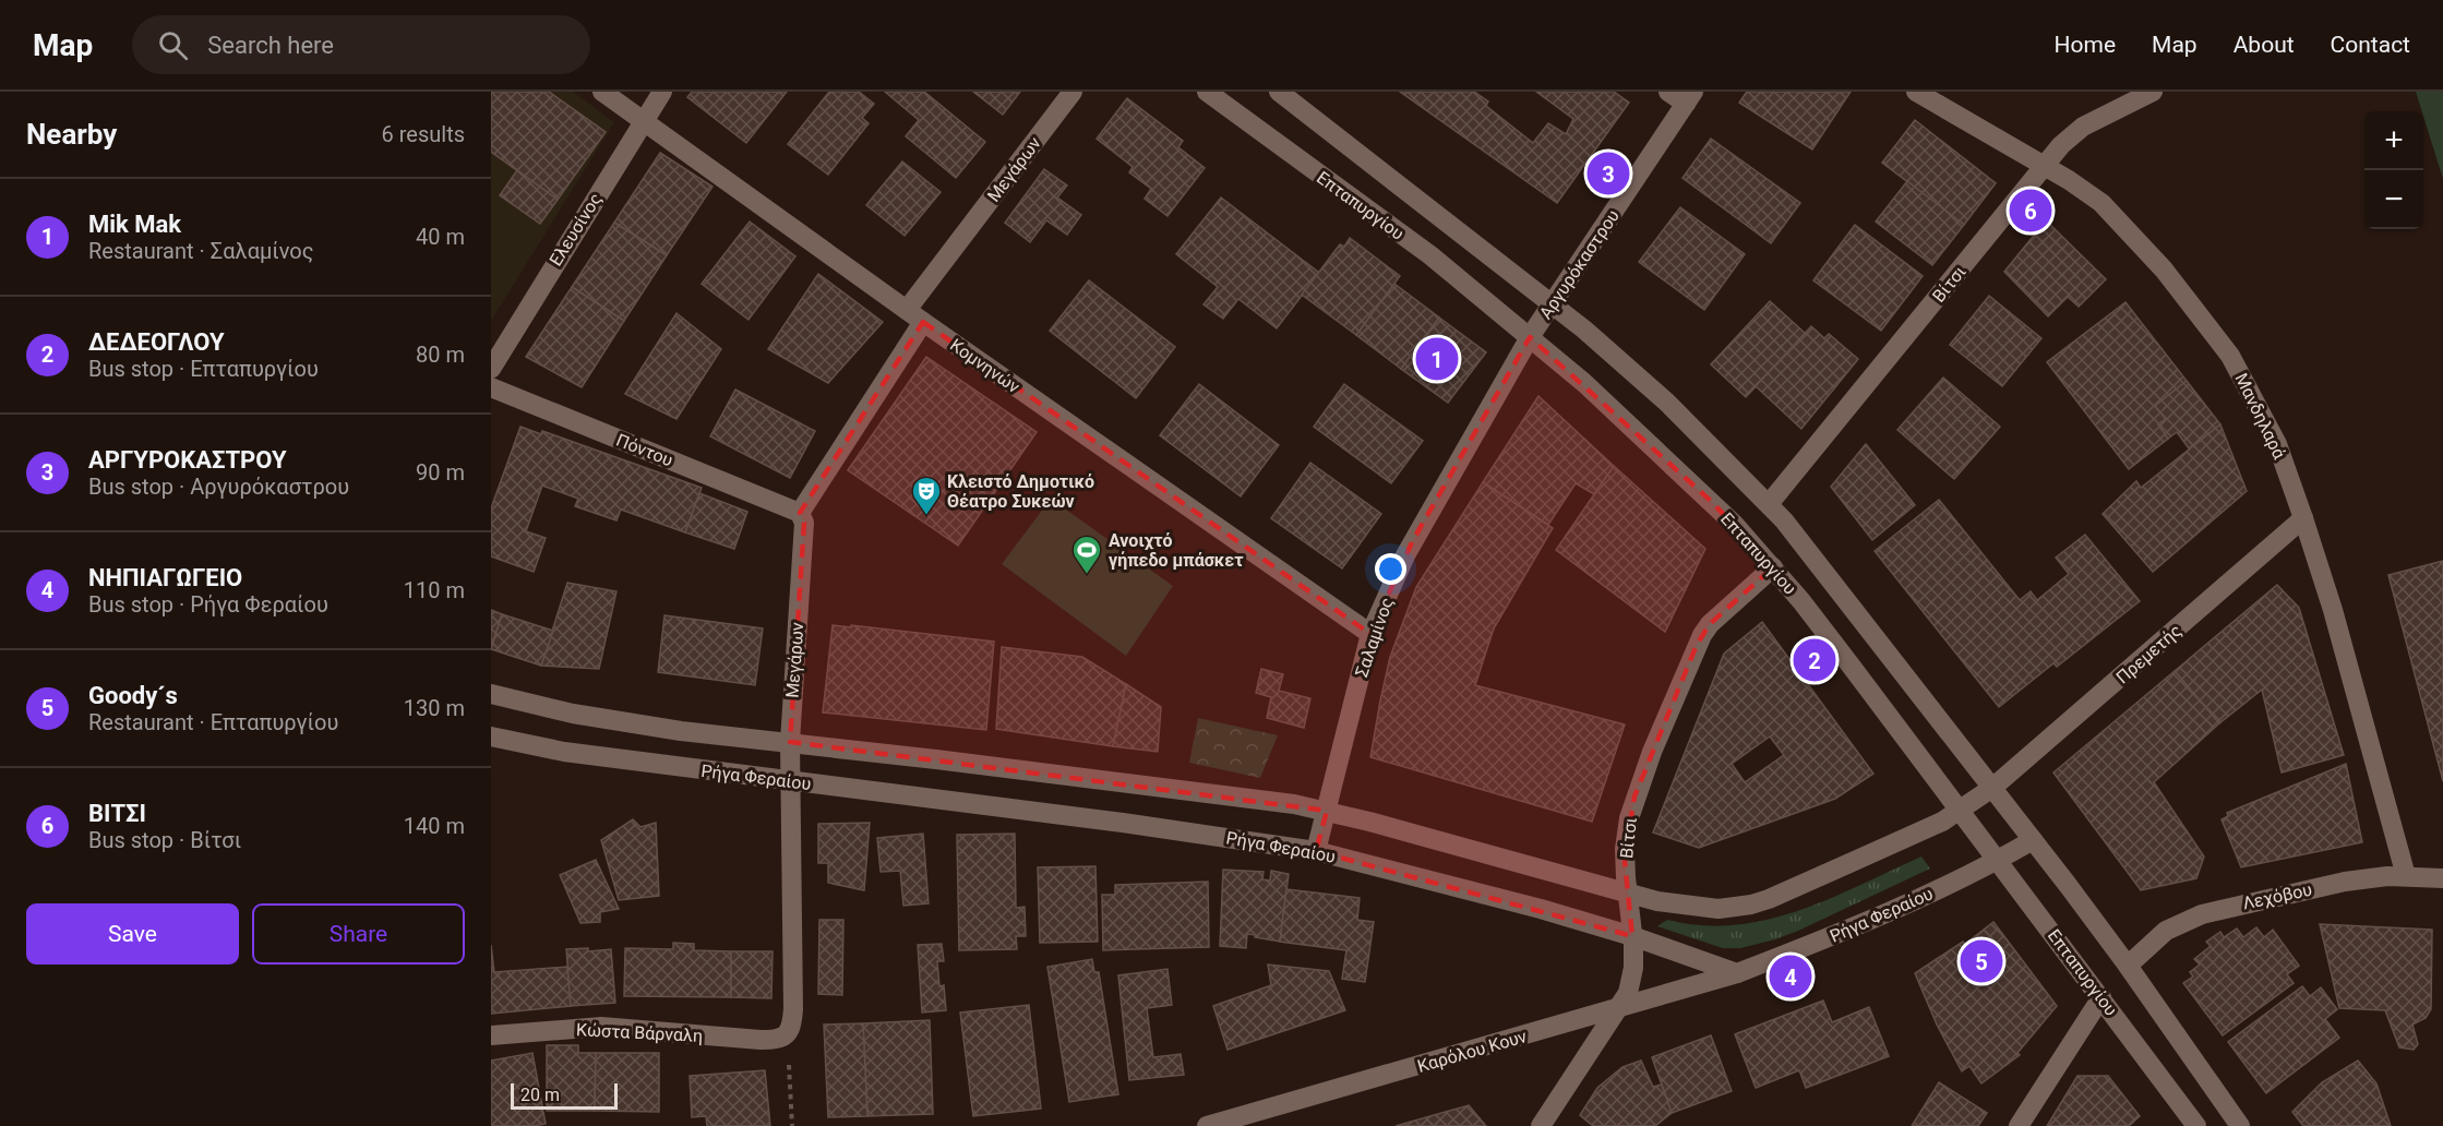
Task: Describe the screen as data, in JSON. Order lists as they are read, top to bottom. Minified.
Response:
{"streets":{"street":["Μεγάρων","Επταπυργίου","Ελευσίνος","Αργυρόκαστρου","Βίτσι","Κομνηνών","Μανδηλαρά","Πόντου","Σαλαμίνος","Πρεμετής","Ρήγα Φεραίου","Λεχόβου","Κώστα Βάρναλη","Καρόλου Κουν"]},"crossings":[["Μεγάρων","Κομνηνών"],["Μεγάρων","Πόντου"],["Μεγάρων","Ρήγα Φεραίου"],["Μεγάρων","Κώστα Βάρναλη"],["Επταπυργίου","Αργυρόκαστρου"],["Επταπυργίου","Βίτσι"],["Επταπυργίου","Σαλαμίνος"],["Επταπυργίου","Ρήγα Φεραίου"],["Ελευσίνος","Κομνηνών"],["Αργυρόκαστρου","Σαλαμίνος"],["Βίτσι","Μανδηλαρά"],["Βίτσι","Ρήγα Φεραίου"],["Βίτσι","Καρόλου Κουν"],["Κομνηνών","Σαλαμίνος"],["Μανδηλαρά","Πρεμετής"],["Μανδηλαρά","Λεχόβου"],["Σαλαμίνος","Ρήγα Φεραίου"],["Πρεμετής","Ρήγα Φεραίου"],["Ρήγα Φεραίου","Καρόλου Κουν"]],"places":{"theatre":["Κλειστό Δημοτικό Θέατρο Συκεών"],"sports":["Ανοιχτό γήπεδο μπάσκετ"]},"scale_bar":"20 m","page":{"header":"Map","search":"Search here","nav":["Home","Map","About","Contact"],"heading":["Nearby","6 results"],"map_buttons":["+","−"],"pins":["3","6","1","2","5","4"],"list":[{"mark":"1","name":"Mik Mak","note":"Restaurant · Σαλαμίνος","value":"40 m"},{"mark":"2","name":"ΔΕΔΕΟΓΛΟΥ","note":"Bus stop · Επταπυργίου","value":"80 m"},{"mark":"3","name":"ΑΡΓΥΡΟΚΑΣΤΡΟΥ","note":"Bus stop · Αργυρόκαστρου","value":"90 m"},{"mark":"4","name":"ΝΗΠΙΑΓΩΓΕΙΟ","note":"Bus stop · Ρήγα Φεραίου","value":"110 m"},{"mark":"5","name":"Goody´s","note":"Restaurant · Επταπυργίου","value":"130 m"},{"mark":"6","name":"ΒΙΤΣΙ","note":"Bus stop · Βίτσι","value":"140 m"}],"buttons":["Save","Share"],"scale":"20 m"}}
